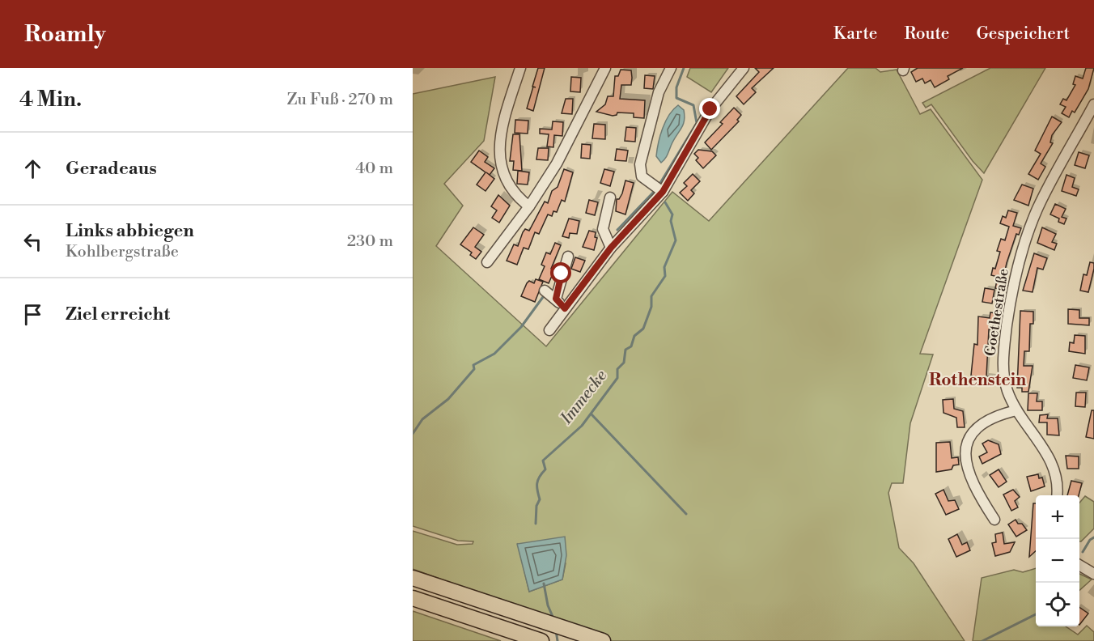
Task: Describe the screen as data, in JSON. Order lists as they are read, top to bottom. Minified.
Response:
{"streets":{"street":["Goethestraße"]},"districts":["Rothenstein"],"water":["Immecke"],"page":{"header":"Roamly","nav":["Karte","Route","Gespeichert"],"heading":["4 Min.","Zu Fuß · 270 m"],"list":[["Geradeaus","40 m"],["Links abbiegen","Kohlbergstraße","230 m"],"Ziel erreicht"],"map_buttons":["+","−"]}}
